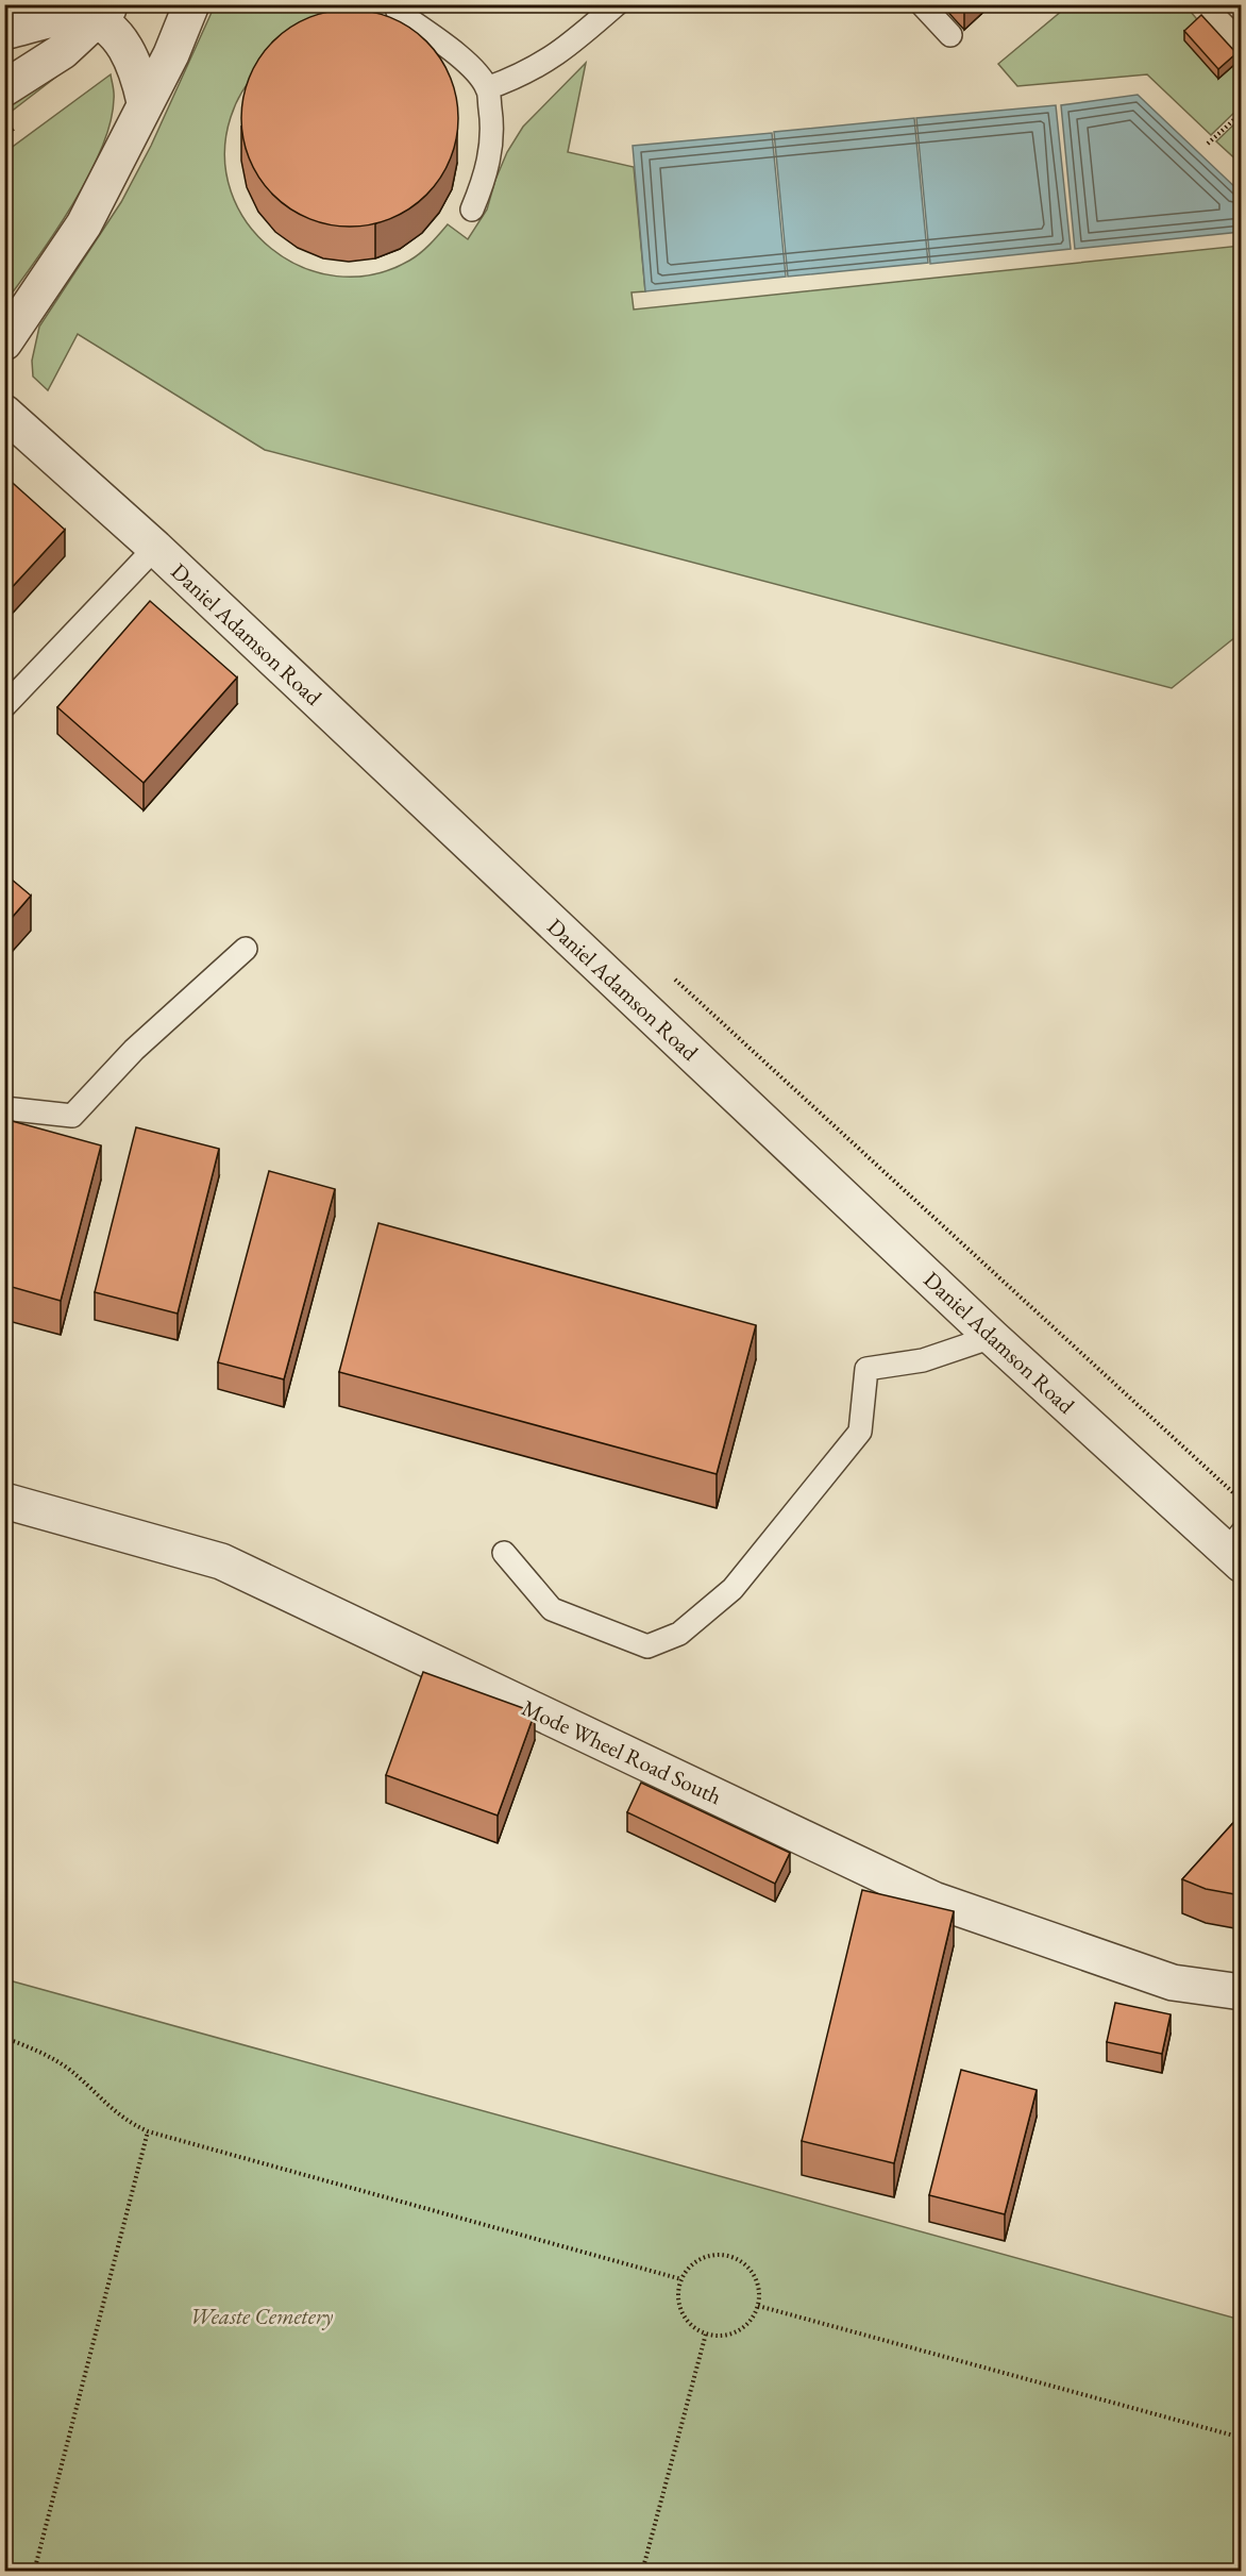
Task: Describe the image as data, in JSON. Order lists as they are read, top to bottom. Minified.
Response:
{"streets":{"street":["Daniel Adamson Road","Mode Wheel Road South"]},"parks":["Weaste Cemetery"]}
